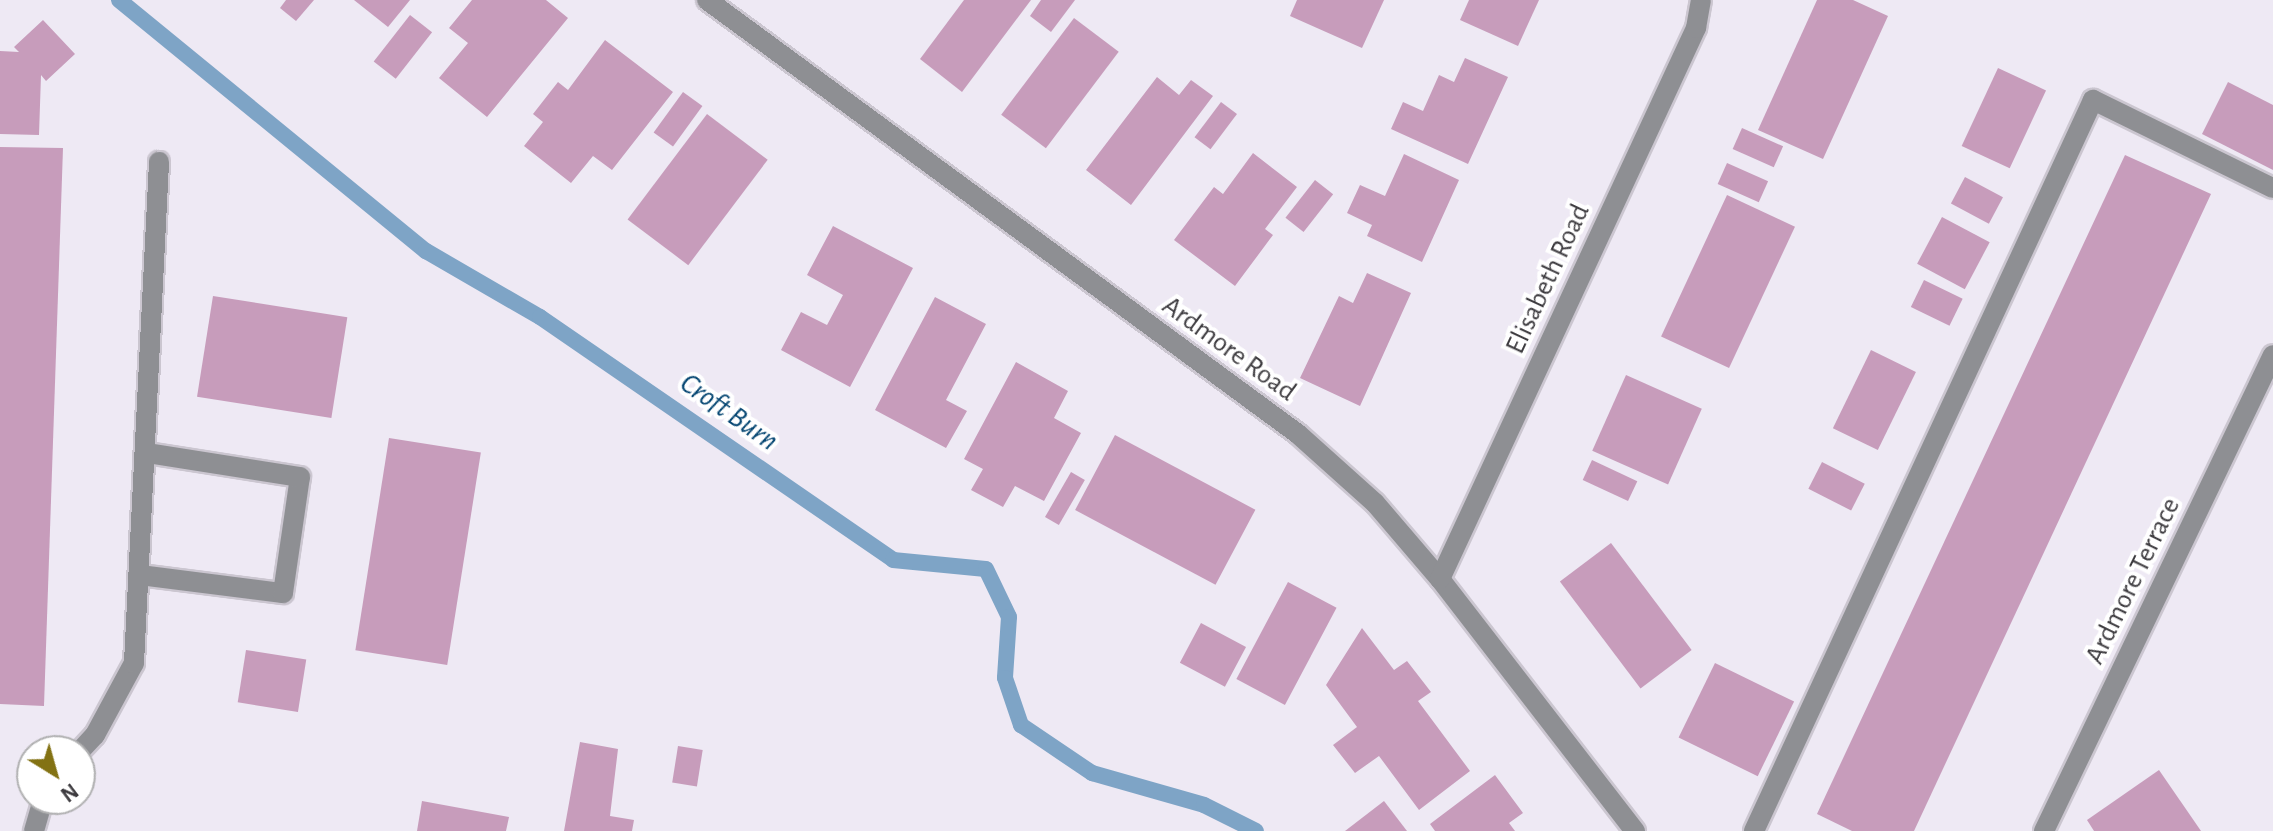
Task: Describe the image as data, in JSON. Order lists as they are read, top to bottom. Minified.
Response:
{"streets":{"street":["Elisabeth Road","Ardmore Road","Ardmore Terrace"]},"crossings":[["Elisabeth Road","Ardmore Road"]],"water":["Croft Burn"],"north":"bottom right"}
